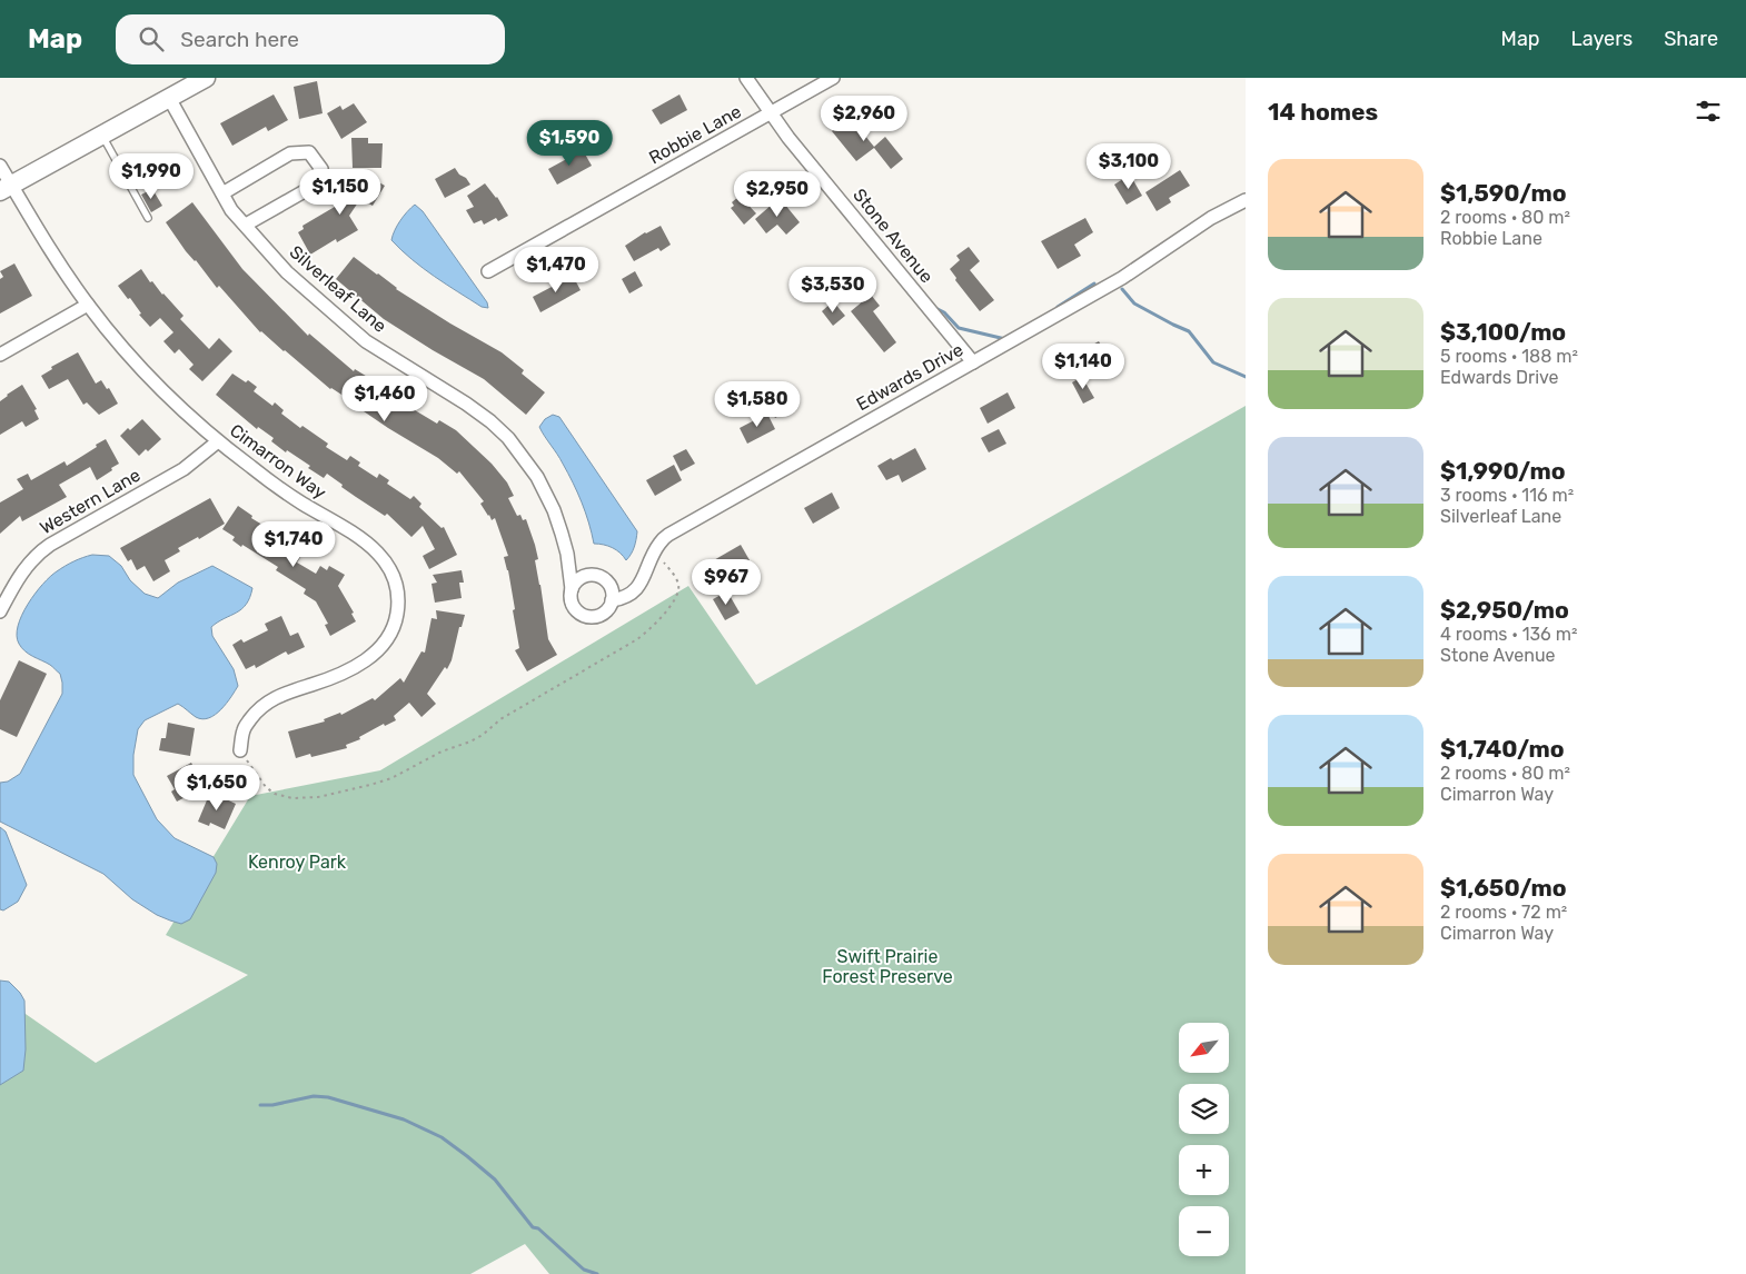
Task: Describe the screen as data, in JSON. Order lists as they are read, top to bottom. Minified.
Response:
{"streets":{"street":["Robbie Lane","Stone Avenue","Silverleaf Lane","Edwards Drive","Cimarron Way","Western Lane"]},"crossings":[["Robbie Lane","Stone Avenue"],["Stone Avenue","Edwards Drive"],["Silverleaf Lane","Edwards Drive"],["Cimarron Way","Western Lane"]],"parks":["Kenroy Park","Swift Prairie Forest Preserve"],"north":"bottom left","page":{"header":"Map","search":"Search here","nav":["Map","Layers","Share"],"heading":"14 homes","price":["$2,960","$1,590","$3,100","$1,990","$1,150","$2,950","$1,470","$3,530","$1,140","$1,460","$1,580","$1,740","$967","$1,650"],"list":[{"name":"$1,590/mo","note":"2 rooms · 80 m² · Robbie Lane"},{"name":"$3,100/mo","note":"5 rooms · 188 m² · Edwards Drive"},{"name":"$1,990/mo","note":"3 rooms · 116 m² · Silverleaf Lane"},{"name":"$2,950/mo","note":"4 rooms · 136 m² · Stone Avenue"},{"name":"$1,740/mo","note":"2 rooms · 80 m² · Cimarron Way"},{"name":"$1,650/mo","note":"2 rooms · 72 m² · Cimarron Way"}],"map_buttons":["+","−"]}}
